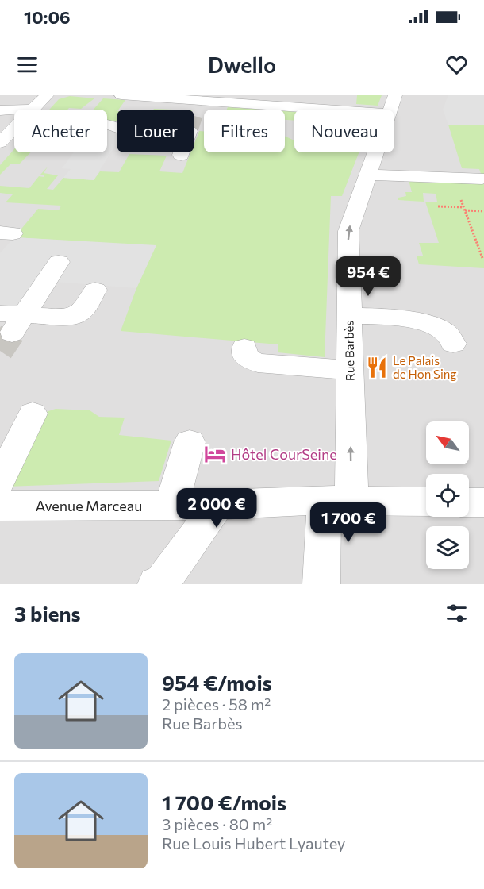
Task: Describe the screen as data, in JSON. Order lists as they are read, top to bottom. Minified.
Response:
{"streets":{"street":["Rue Barbès","Avenue Marceau"]},"crossings":[["Rue Barbès","Avenue Marceau"]],"one_way":["Rue Barbès"],"places":{"restaurant":["Le Palais de Hon Sing"],"hotel":["Hôtel CourSeine"]},"north":"top left","page":{"status":"10:06","header":"Dwello","chip":["Acheter","Louer","Filtres","Nouveau"],"price":["954 €","2 000 €","1 700 €"],"heading":"3 biens","list":[{"name":"954 €/mois","note":"2 pièces · 58 m² · Rue Barbès"},{"name":"1 700 €/mois","note":"3 pièces · 80 m² · Rue Louis Hubert Lyautey"}]}}
